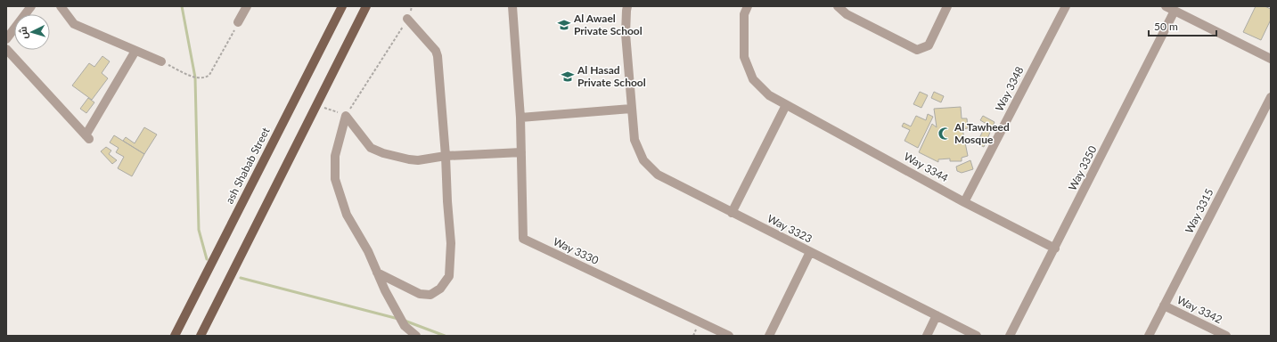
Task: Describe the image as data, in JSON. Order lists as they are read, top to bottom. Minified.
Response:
{"streets":{"main road":["ash Shabab Street"],"street":["Way 3348","Way 3344","Way 3350","Way 3315","Way 3323","Way 3330","Way 3342"]},"crossings":[["Way 3348","Way 3344"],["Way 3344","Way 3350"],["Way 3315","Way 3342"]],"places":{"school or university":["Al Awael Private School","Al Hasad Private School"],"mosque":["Al Tawheed Mosque"]},"scale_bar":"50 m","north":"left"}
